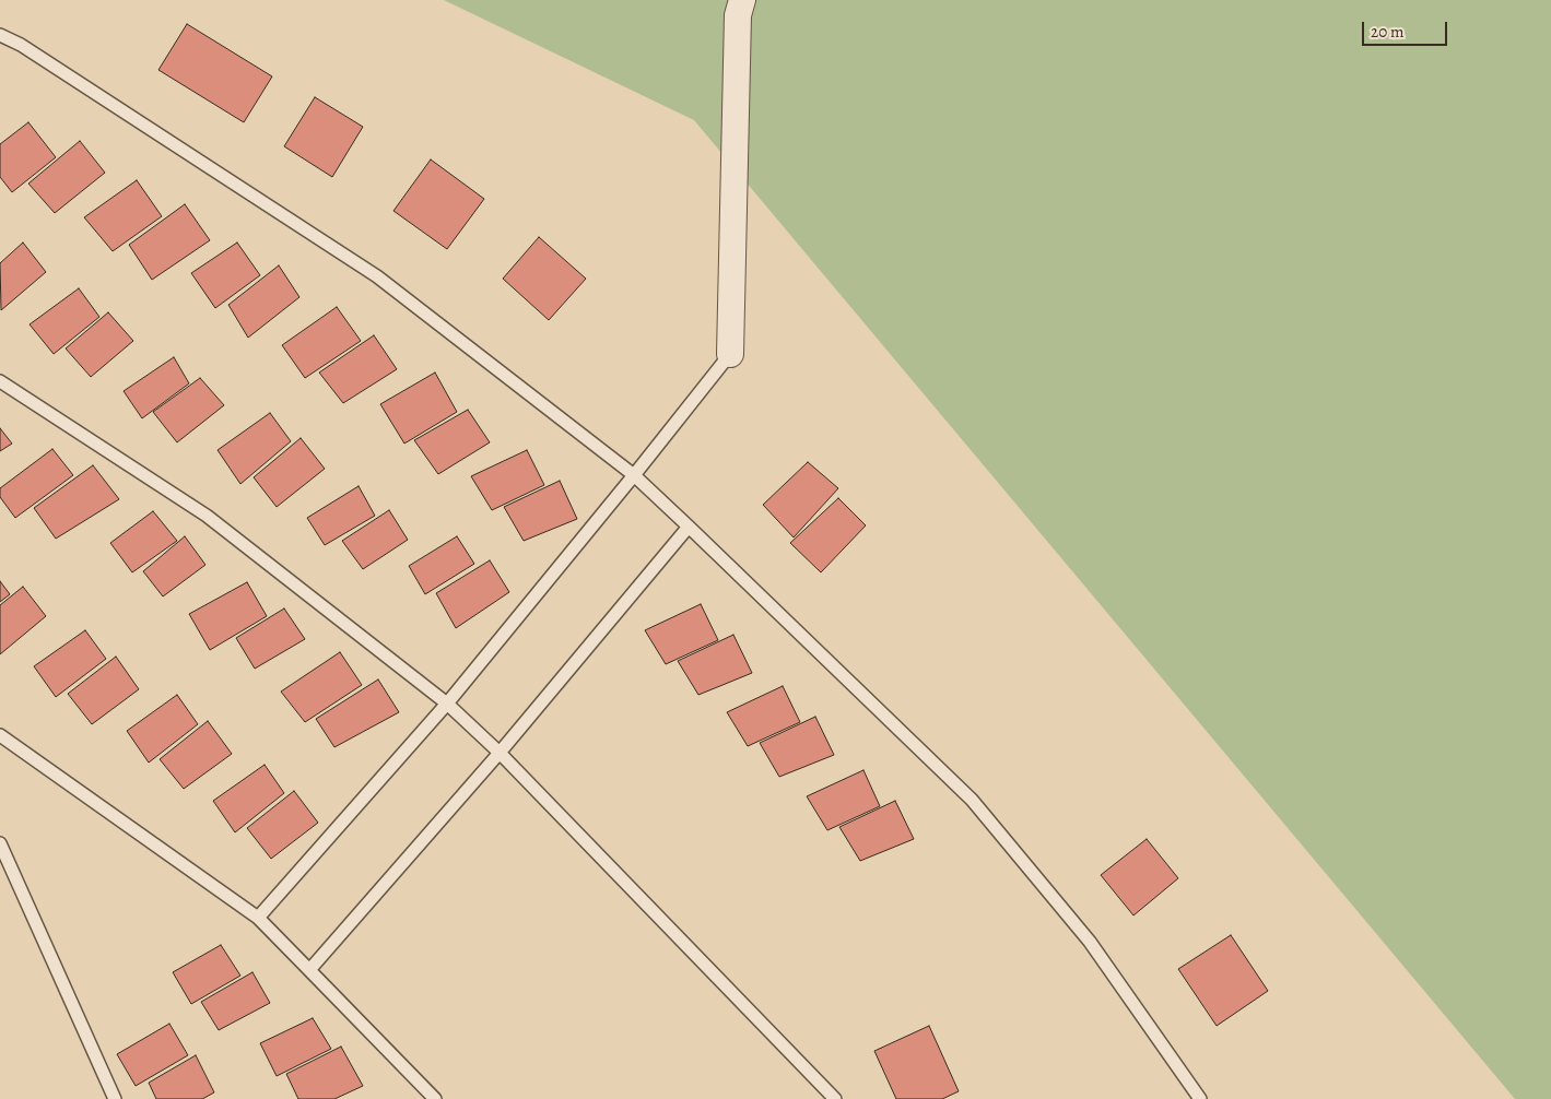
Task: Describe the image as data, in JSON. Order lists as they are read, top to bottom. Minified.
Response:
{"scale_bar":"20 m"}
